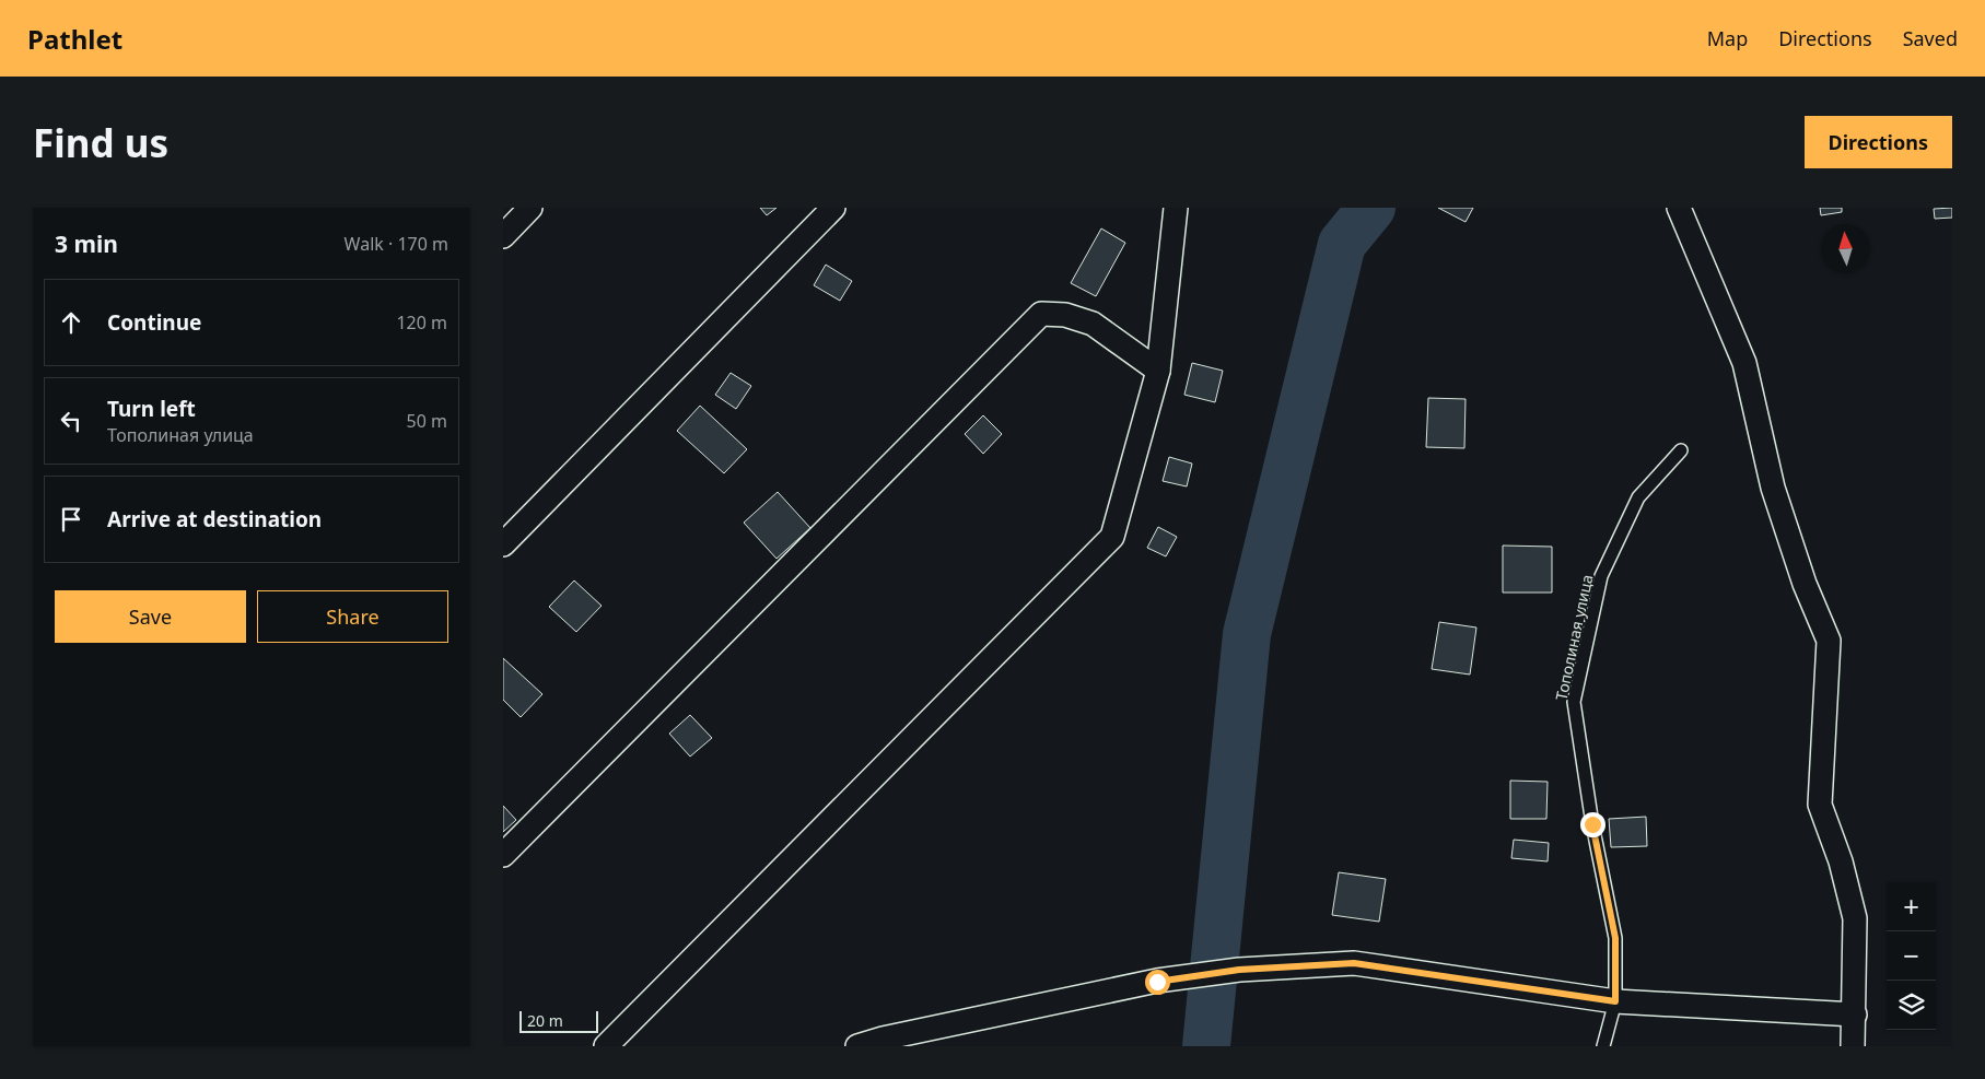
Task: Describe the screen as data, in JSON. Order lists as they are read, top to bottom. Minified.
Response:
{"streets":{"lane":["Тополиная улица"]},"scale_bar":"20 m","north":"top","page":{"header":"Pathlet","nav":["Map","Directions","Saved"],"buttons":["Directions",["Save","Share"]],"title":"Find us","heading":["3 min","Walk · 170 m"],"list":[["Continue","120 m"],["Turn left","Тополиная улица","50 m"],"Arrive at destination"],"map_buttons":["+","−"],"scale":"20 m"}}
